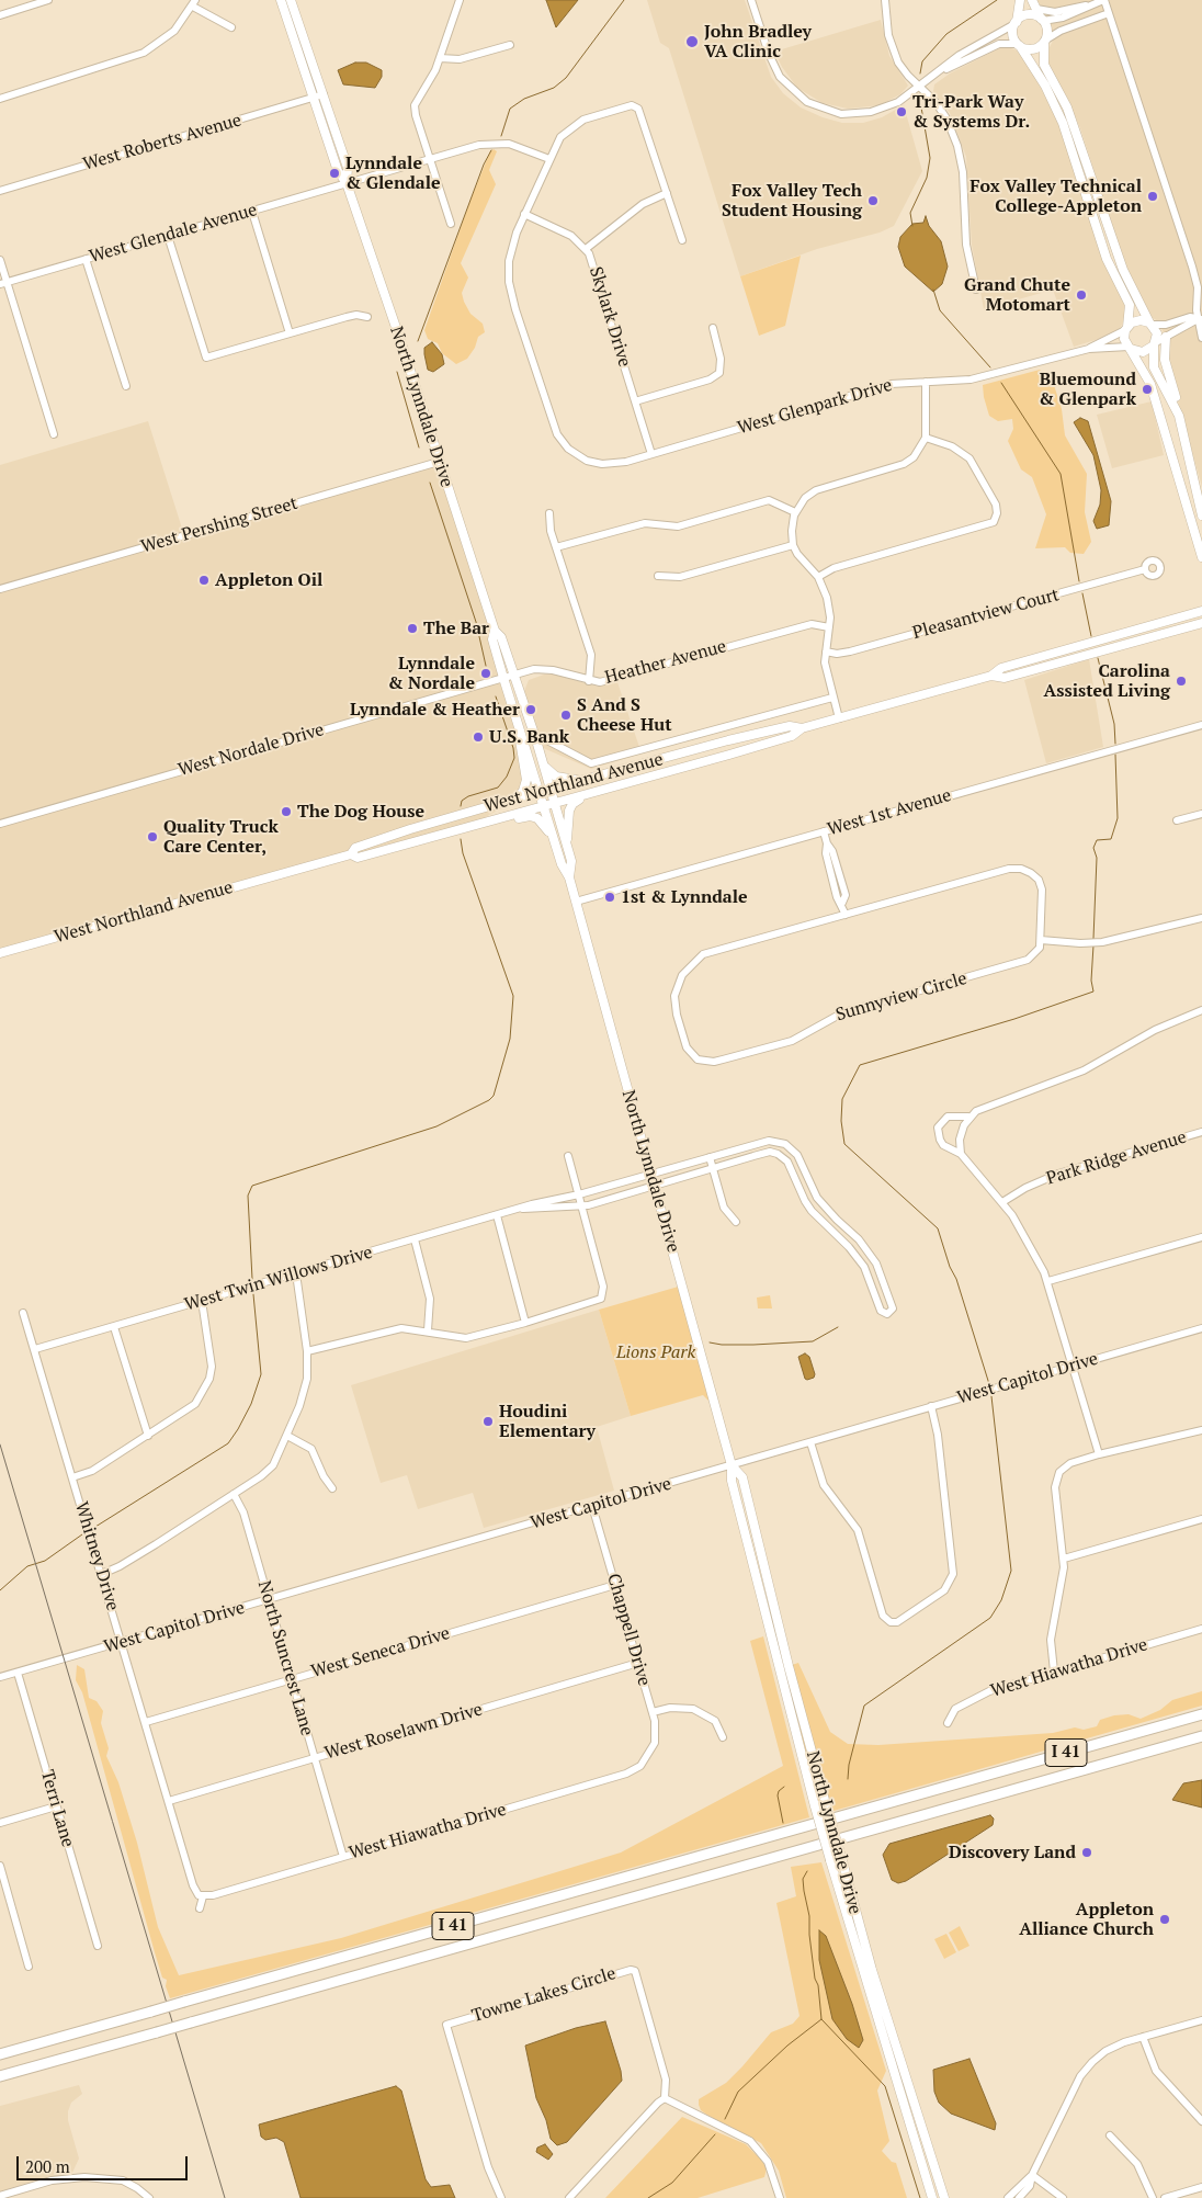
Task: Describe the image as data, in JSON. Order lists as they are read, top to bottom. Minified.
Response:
{"streets":{"highway":["I 41"],"main road":["North Lynndale Drive","West Northland Avenue"],"street":["West Roberts Avenue","West Glendale Avenue","Skylark Drive","West Glenpark Drive","West Pershing Street","Pleasantview Court","Heather Avenue","West Nordale Drive","West 1st Avenue","Sunnyview Circle","Park Ridge Avenue","West Twin Willows Drive","West Capitol Drive","Whitney Drive","Chappell Drive","West Seneca Drive","North Suncrest Lane","West Hiawatha Drive","West Roselawn Drive","Terri Lane","Towne Lakes Circle"]},"crossings":[["West Roberts Avenue","North Lynndale Drive"],["West Glendale Avenue","North Lynndale Drive"],["West Glendale Avenue","West Glenpark Drive"],["Skylark Drive","West Glenpark Drive"],["North Lynndale Drive","West Pershing Street"],["North Lynndale Drive","Heather Avenue"],["North Lynndale Drive","West Nordale Drive"],["North Lynndale Drive","West Northland Avenue"],["North Lynndale Drive","West 1st Avenue"],["North Lynndale Drive","West Twin Willows Drive"],["North Lynndale Drive","West Capitol Drive"],["Heather Avenue","West Nordale Drive"],["West Twin Willows Drive","Whitney Drive"],["West Capitol Drive","Whitney Drive"],["West Capitol Drive","Chappell Drive"],["West Capitol Drive","North Suncrest Lane"],["West Capitol Drive","Terri Lane"],["Whitney Drive","West Seneca Drive"],["Whitney Drive","West Hiawatha Drive"],["Whitney Drive","West Roselawn Drive"],["Chappell Drive","West Seneca Drive"],["Chappell Drive","West Hiawatha Drive"],["Chappell Drive","West Roselawn Drive"],["West Seneca Drive","North Suncrest Lane"],["North Suncrest Lane","West Hiawatha Drive"],["North Suncrest Lane","West Roselawn Drive"]],"parks":["Lions Park"],"places":["John Bradley VA Clinic","Tri-Park Way & Systems Dr.","Lynndale & Glendale","Fox Valley Technical College-Appleton","Fox Valley Tech Student Housing","Grand Chute Motomart","Bluemound & Glenpark","Appleton Oil","The Bar","Lynndale & Nordale","Carolina Assisted Living","Lynndale & Heather","S And S Cheese Hut","U.S. Bank","The Dog House","Quality Truck Care Center,","1st & Lynndale","Houdini Elementary","Discovery Land","Appleton Alliance Church"],"scale_bar":"200 m"}
